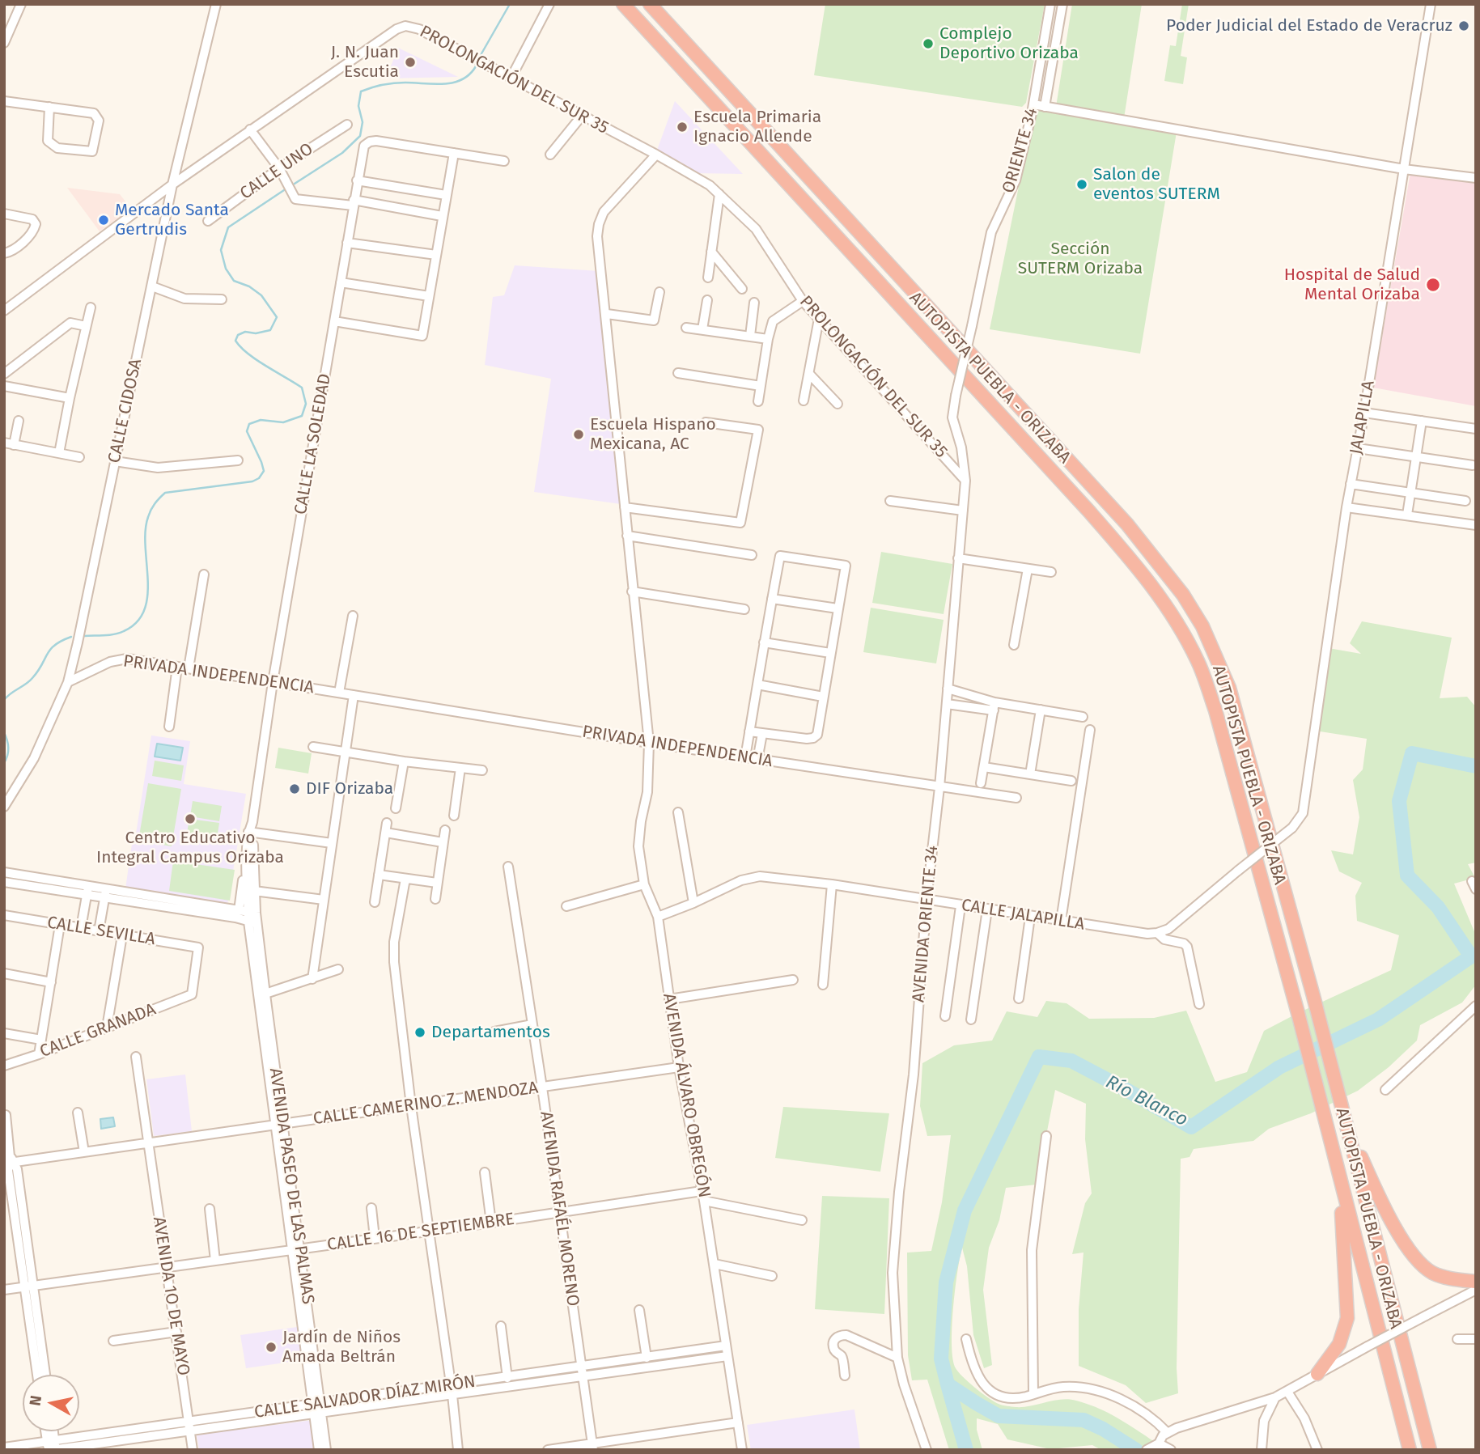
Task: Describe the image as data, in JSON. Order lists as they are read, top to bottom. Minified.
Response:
{"streets":{"highway":["AUTOPISTA PUEBLA - ORIZABA"],"street":["PROLONGACIÓN DEL SUR 35","ORIENTE 34","CALLE UNO","CALLE CIDOSA","JALAPILLA","CALLE LA SOLEDAD","PRIVADA INDEPENDENCIA","CALLE JALAPILLA","AVENIDA ORIENTE 34","CALLE SEVILLA","CALLE GRANADA","AVENIDA ÁLVARO OBREGÓN","CALLE CAMERINO Z. MENDOZA","AVENIDA PASEO DE LAS PALMAS","AVENIDA RAFAÉL MORENO","CALLE 16 DE SEPTIEMBRE","AVENIDA 1O DE MAYO","CALLE SALVADOR DÍAZ MIRÓN"]},"crossings":[["PROLONGACIÓN DEL SUR 35","CALLE CIDOSA"],["PROLONGACIÓN DEL SUR 35","AVENIDA ORIENTE 34"],["PROLONGACIÓN DEL SUR 35","AVENIDA ÁLVARO OBREGÓN"],["ORIENTE 34","AVENIDA ORIENTE 34"],["CALLE CIDOSA","PRIVADA INDEPENDENCIA"],["JALAPILLA","CALLE JALAPILLA"],["CALLE LA SOLEDAD","PRIVADA INDEPENDENCIA"],["CALLE LA SOLEDAD","AVENIDA PASEO DE LAS PALMAS"],["PRIVADA INDEPENDENCIA","AVENIDA ORIENTE 34"],["PRIVADA INDEPENDENCIA","AVENIDA ÁLVARO OBREGÓN"],["PRIVADA INDEPENDENCIA","AVENIDA PASEO DE LAS PALMAS"],["CALLE JALAPILLA","AVENIDA ORIENTE 34"],["CALLE JALAPILLA","AVENIDA ÁLVARO OBREGÓN"],["CALLE SEVILLA","CALLE GRANADA"],["AVENIDA ÁLVARO OBREGÓN","CALLE CAMERINO Z. MENDOZA"],["AVENIDA ÁLVARO OBREGÓN","CALLE 16 DE SEPTIEMBRE"],["AVENIDA ÁLVARO OBREGÓN","CALLE SALVADOR DÍAZ MIRÓN"],["CALLE CAMERINO Z. MENDOZA","AVENIDA PASEO DE LAS PALMAS"],["CALLE CAMERINO Z. MENDOZA","AVENIDA RAFAÉL MORENO"],["CALLE CAMERINO Z. MENDOZA","AVENIDA 1O DE MAYO"],["AVENIDA PASEO DE LAS PALMAS","CALLE 16 DE SEPTIEMBRE"],["AVENIDA PASEO DE LAS PALMAS","CALLE SALVADOR DÍAZ MIRÓN"],["AVENIDA RAFAÉL MORENO","CALLE 16 DE SEPTIEMBRE"],["AVENIDA RAFAÉL MORENO","CALLE SALVADOR DÍAZ MIRÓN"],["CALLE 16 DE SEPTIEMBRE","AVENIDA 1O DE MAYO"],["AVENIDA 1O DE MAYO","CALLE SALVADOR DÍAZ MIRÓN"]],"water":["Río Blanco"],"parks":["Sección SUTERM Orizaba"],"places":["Poder Judicial del Estado de Veracruz","Complejo Deportivo Orizaba","J. N. Juan Escutia","Escuela Primaria Ignacio Allende","Salon de eventos SUTERM","Mercado Santa Gertrudis","Hospital de Salud Mental Orizaba","Escuela Hispano Mexicana, AC","DIF Orizaba","Centro Educativo Integral Campus Orizaba","Departamentos","Jardín de Niños Amada Beltrán"],"north":"left"}
